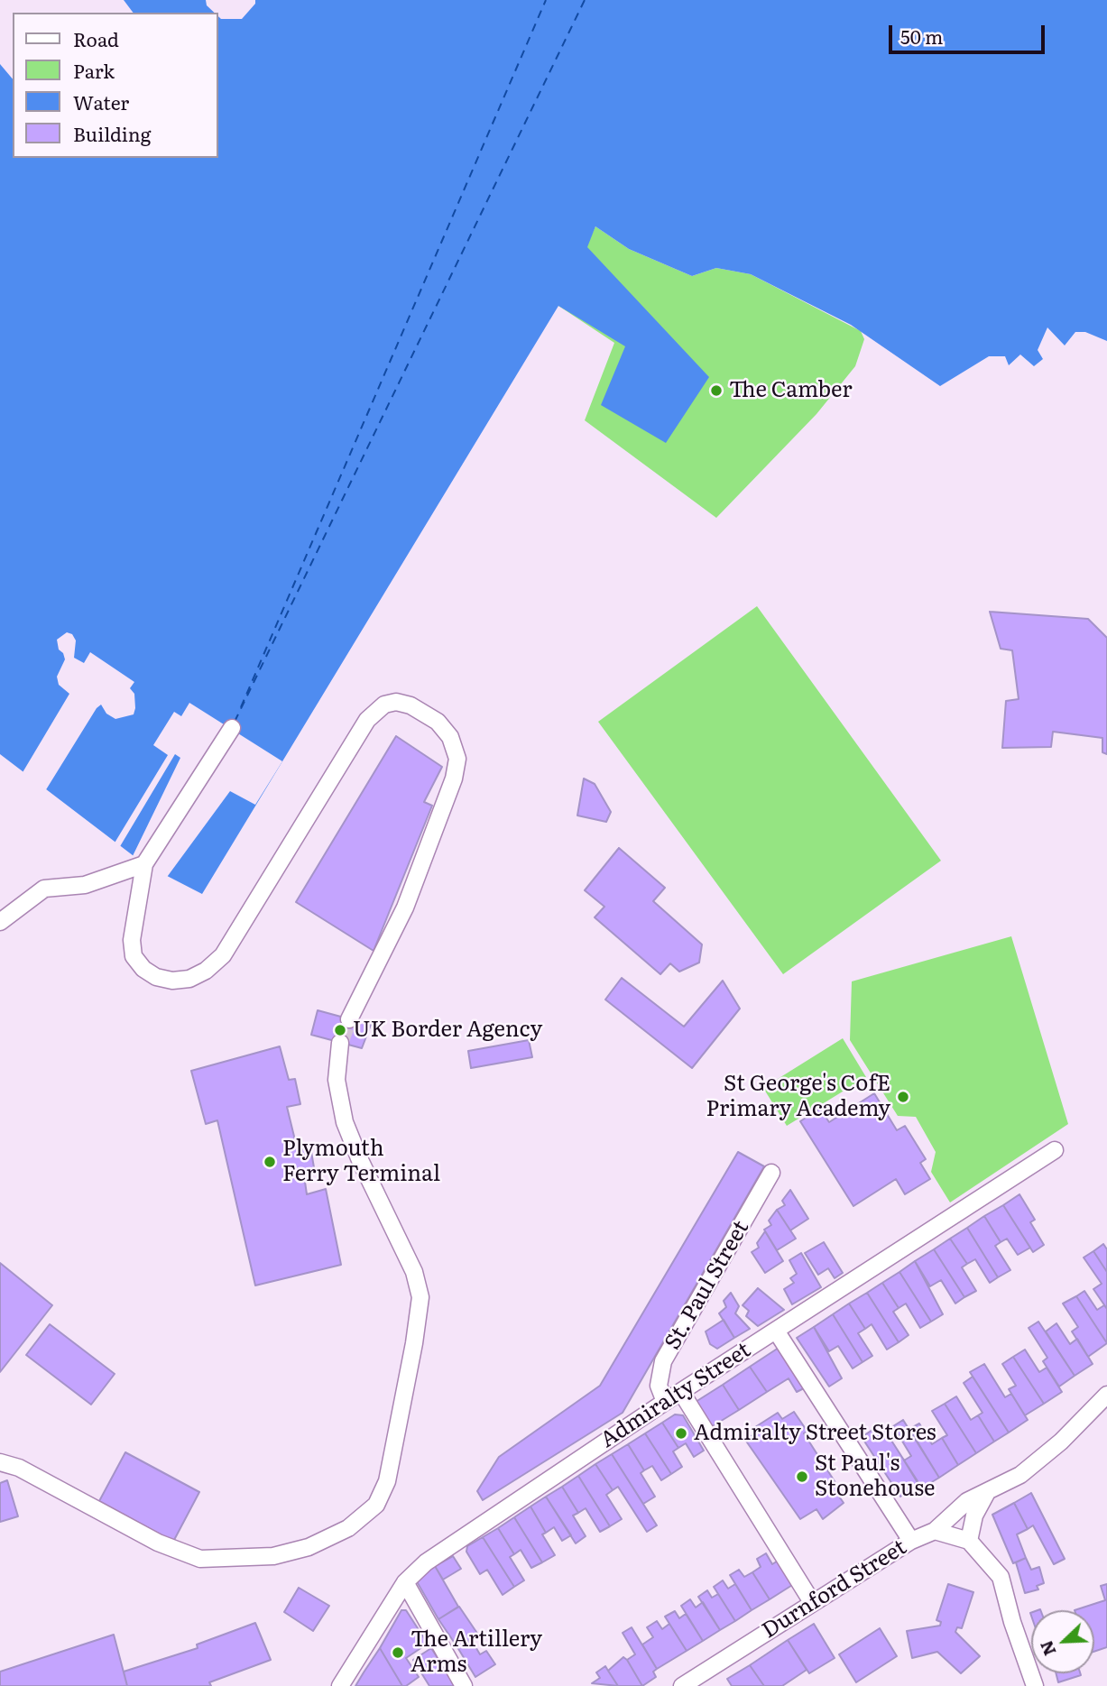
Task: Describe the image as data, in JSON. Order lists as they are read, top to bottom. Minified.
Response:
{"streets":{"street":["St. Paul Street","Admiralty Street","Durnford Street"]},"crossings":[["St. Paul Street","Admiralty Street"]],"places":["The Camber","UK Border Agency","St George's CofE Primary Academy","Plymouth Ferry Terminal","Admiralty Street Stores","St Paul's Stonehouse","The Artillery Arms"],"legend":["Road","Park","Water","Building"],"scale_bar":"50 m","north":"bottom left"}
